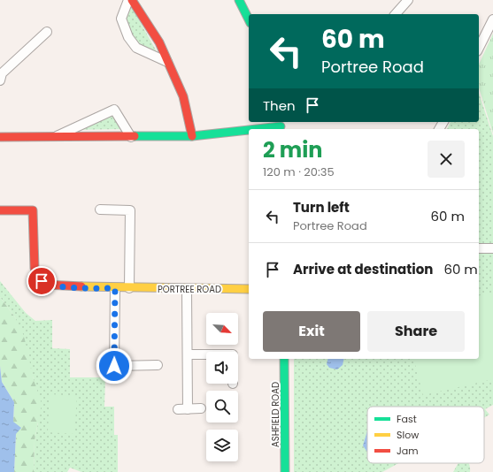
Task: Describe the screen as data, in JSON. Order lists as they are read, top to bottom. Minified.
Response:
{"streets":{"street":["PORTREE ROAD","ASHFIELD ROAD"]},"legend":["Fast","Slow","Jam"],"north":"bottom right","page":{"turn":["60 m","Portree Road"],"then":"Then","heading":["2 min","120 m · 20:35"],"list":[{"name":"Turn left","note":"Portree Road","value":"60 m"},{"name":"Arrive at destination","value":"60 m"}],"buttons":["Exit","Share"]}}
